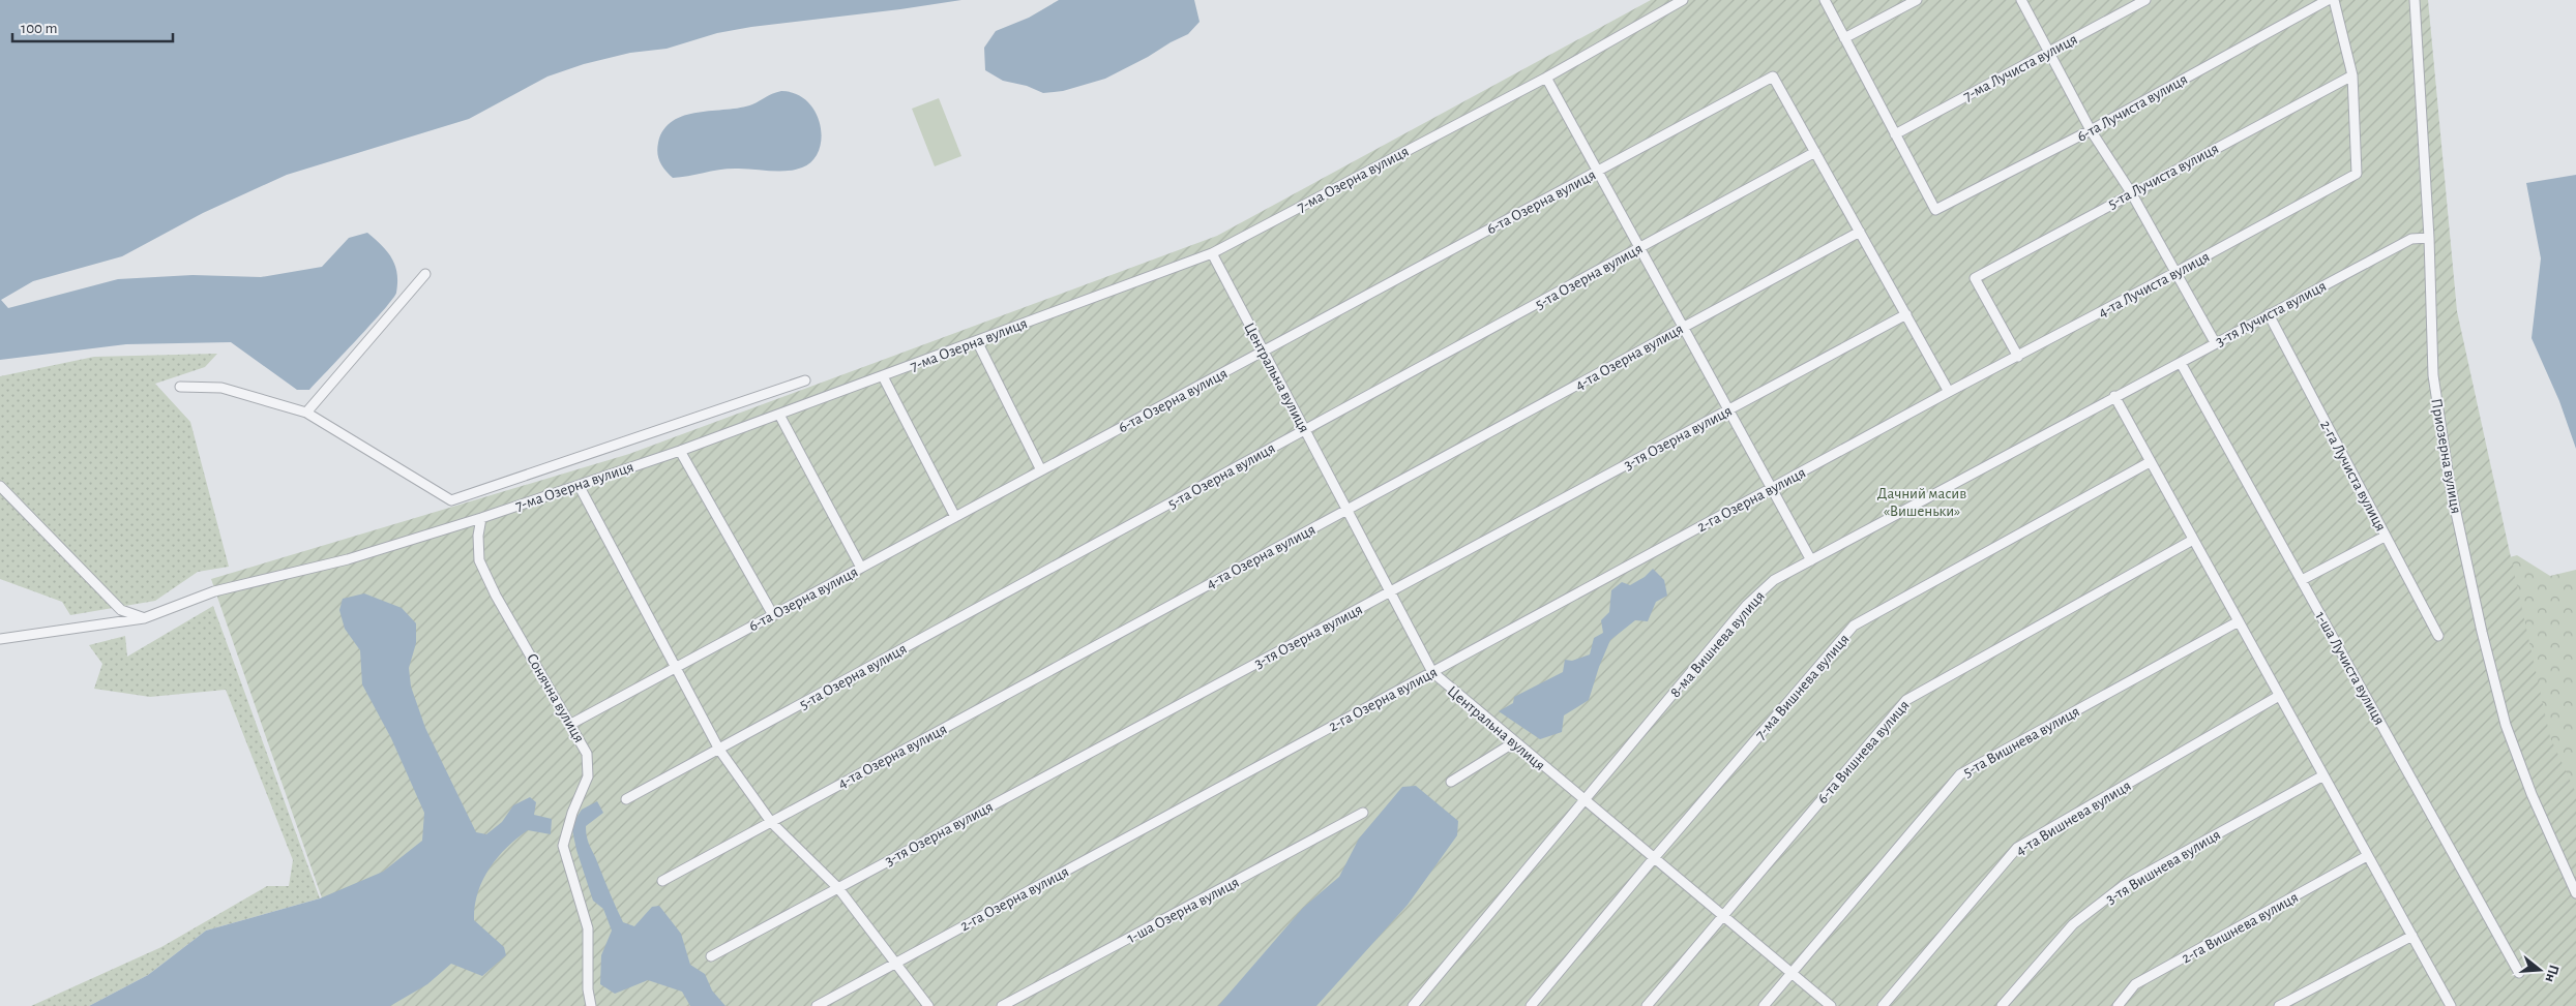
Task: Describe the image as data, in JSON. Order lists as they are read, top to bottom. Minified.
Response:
{"streets":{"street":["7-ма Лучиста вулиця","6-та Лучиста вулиця","5-та Лучиста вулиця","7-ма Озерна вулиця","6-та Озерна вулиця","5-та Озерна вулиця","4-та Лучиста вулиця","3-тя Лучиста вулиця","4-та Озерна вулиця","Центральна вулиця","3-тя Озерна вулиця","Приозерна вулиця","2-га Лучиста вулиця","2-га Озерна вулиця","8-ма Вишнева вулиця","1-ша Лучиста вулиця","7-ма Вишнева вулиця","Сонячна вулиця","5-та Вишнева вулиця","6-та Вишнева вулиця","4-та Вишнева вулиця","3-тя Вишнева вулиця","1-ша Озерна вулиця","2-га Вишнева вулиця"]},"crossings":[["7-ма Лучиста вулиця","6-та Лучиста вулиця"],["5-та Лучиста вулиця","4-та Лучиста вулиця"],["7-ма Озерна вулиця","Центральна вулиця"],["7-ма Озерна вулиця","Сонячна вулиця"],["6-та Озерна вулиця","5-та Озерна вулиця"],["6-та Озерна вулиця","Центральна вулиця"],["6-та Озерна вулиця","Сонячна вулиця"],["5-та Озерна вулиця","Центральна вулиця"],["4-та Лучиста вулиця","2-га Озерна вулиця"],["3-тя Лучиста вулиця","Приозерна вулиця"],["3-тя Лучиста вулиця","2-га Лучиста вулиця"],["3-тя Лучиста вулиця","8-ма Вишнева вулиця"],["3-тя Лучиста вулиця","1-ша Лучиста вулиця"],["4-та Озерна вулиця","Центральна вулиця"],["Центральна вулиця","3-тя Озерна вулиця"],["Центральна вулиця","2-га Озерна вулиця"],["Центральна вулиця","8-ма Вишнева вулиця"],["Центральна вулиця","7-ма Вишнева вулиця"],["Центральна вулиця","5-та Вишнева вулиця"],["Центральна вулиця","6-та Вишнева вулиця"]],"parks":["Дачний масив «Вишеньки»"],"scale_bar":"100 m","north":"right"}
